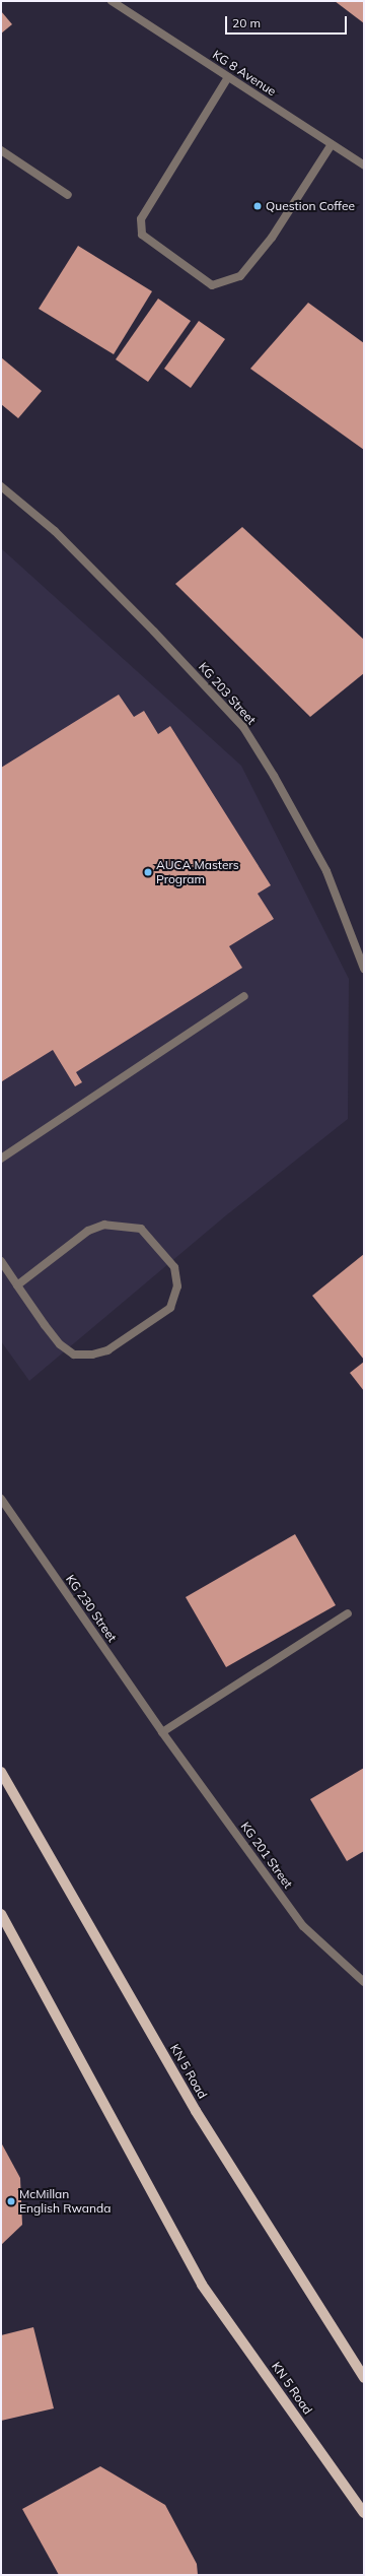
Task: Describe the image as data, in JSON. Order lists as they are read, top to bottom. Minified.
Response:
{"streets":{"main road":["KN 5 Road"],"street":["KG 8 Avenue","KG 203 Street","KG 230 Street","KG 201 Street"]},"crossings":[["KG 230 Street","KG 201 Street"]],"places":["Question Coffee","AUCA Masters Program","McMillan English Rwanda"],"scale_bar":"20 m"}
